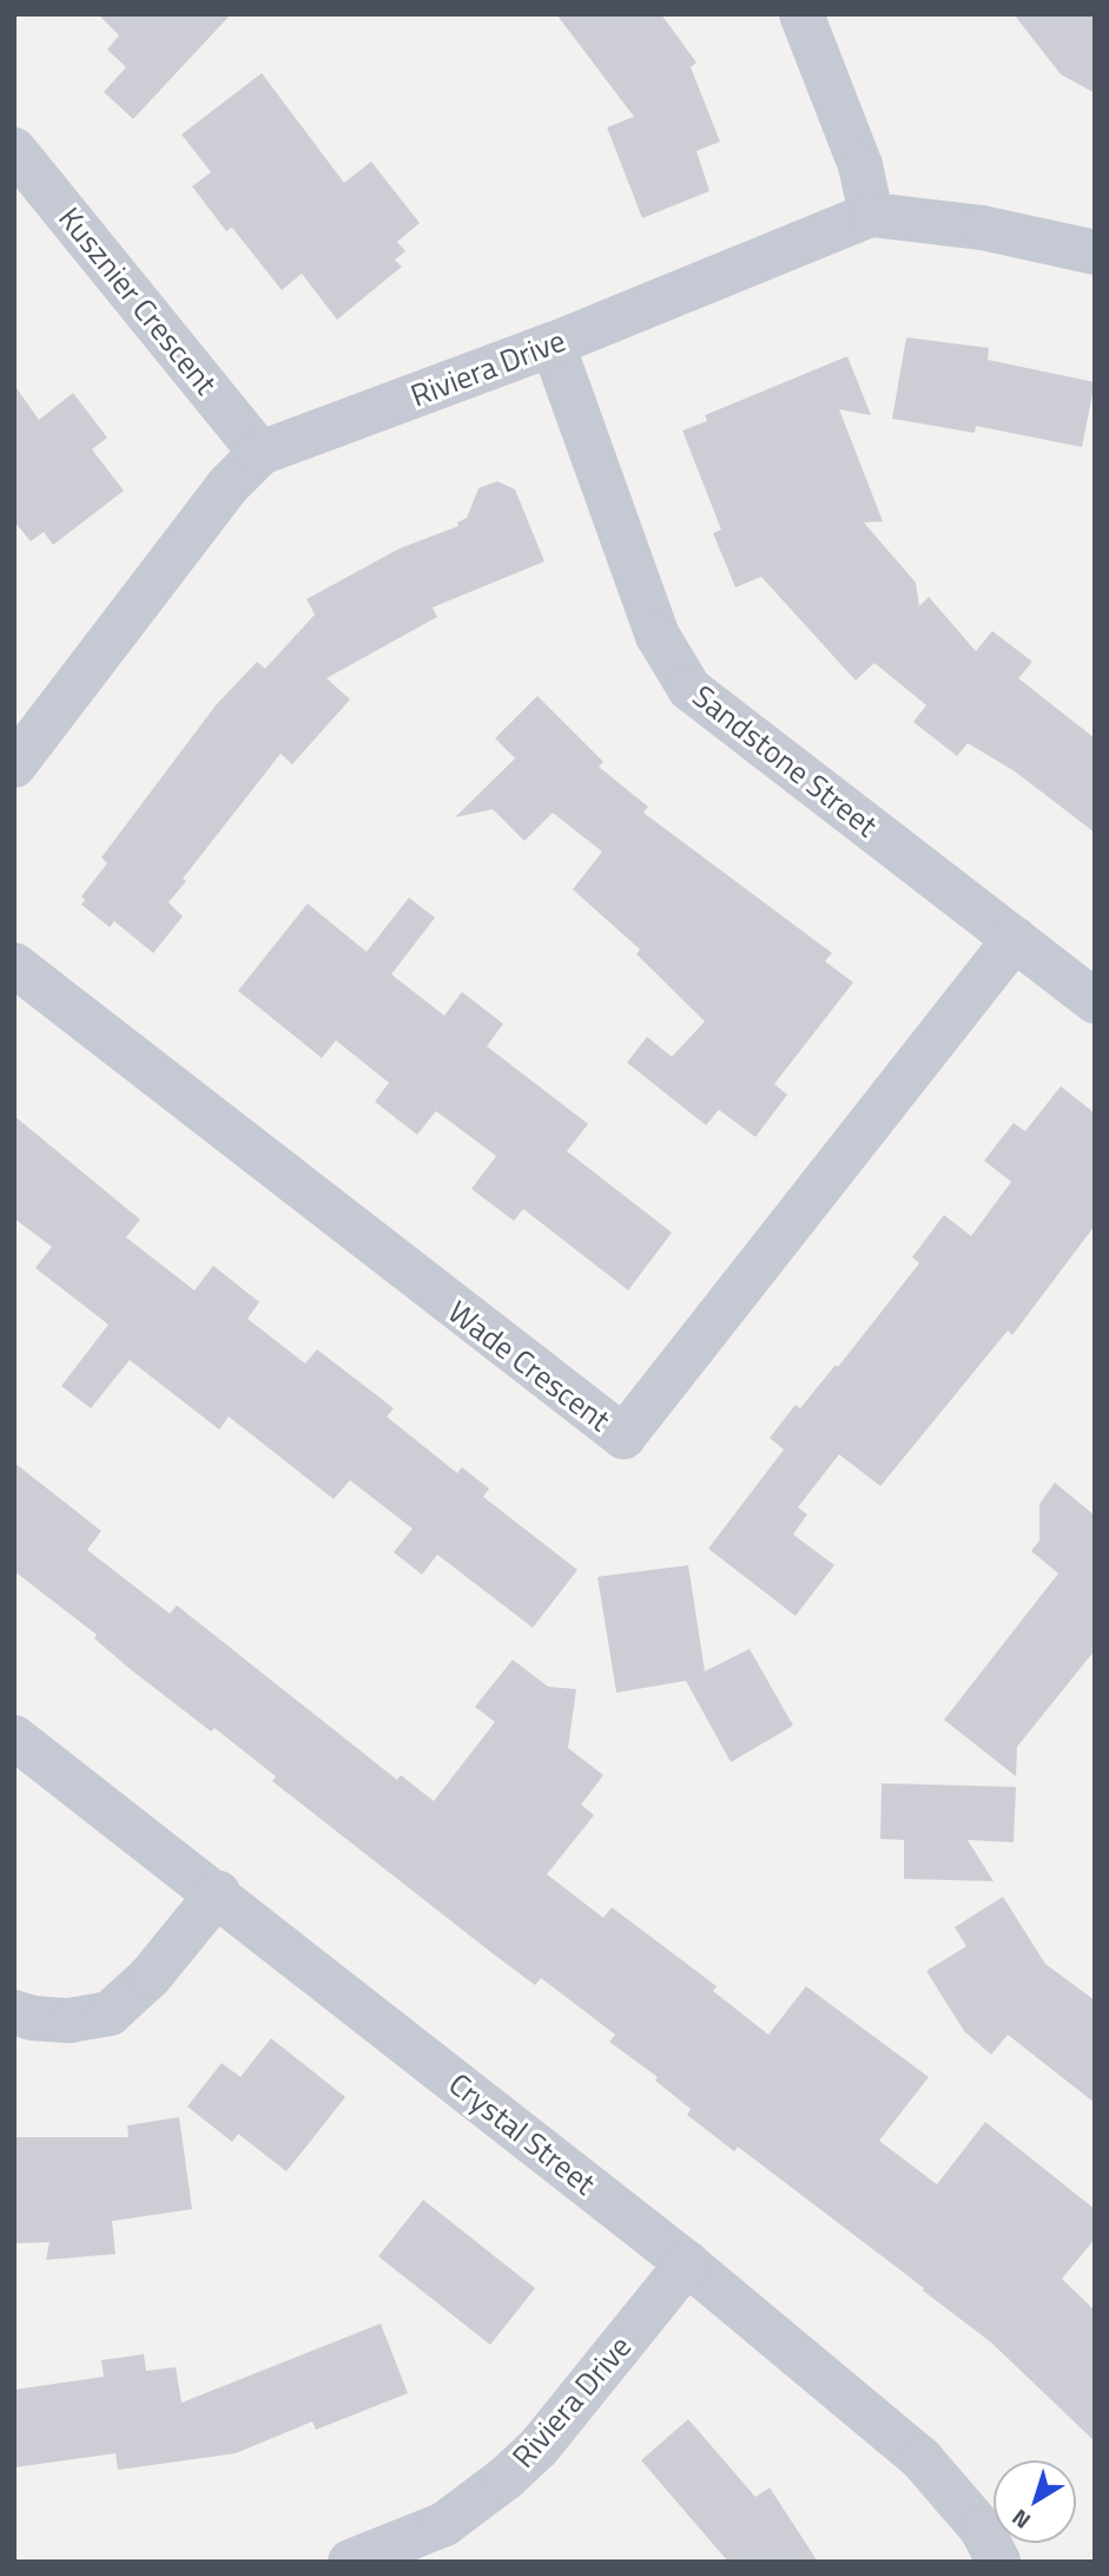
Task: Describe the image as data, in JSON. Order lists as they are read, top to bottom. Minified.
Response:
{"streets":{"street":["Kusznier Crescent","Riviera Drive","Sandstone Street","Wade Crescent","Crystal Street"]},"crossings":[["Kusznier Crescent","Riviera Drive"],["Riviera Drive","Sandstone Street"],["Riviera Drive","Crystal Street"],["Sandstone Street","Wade Crescent"]],"north":"bottom left"}
